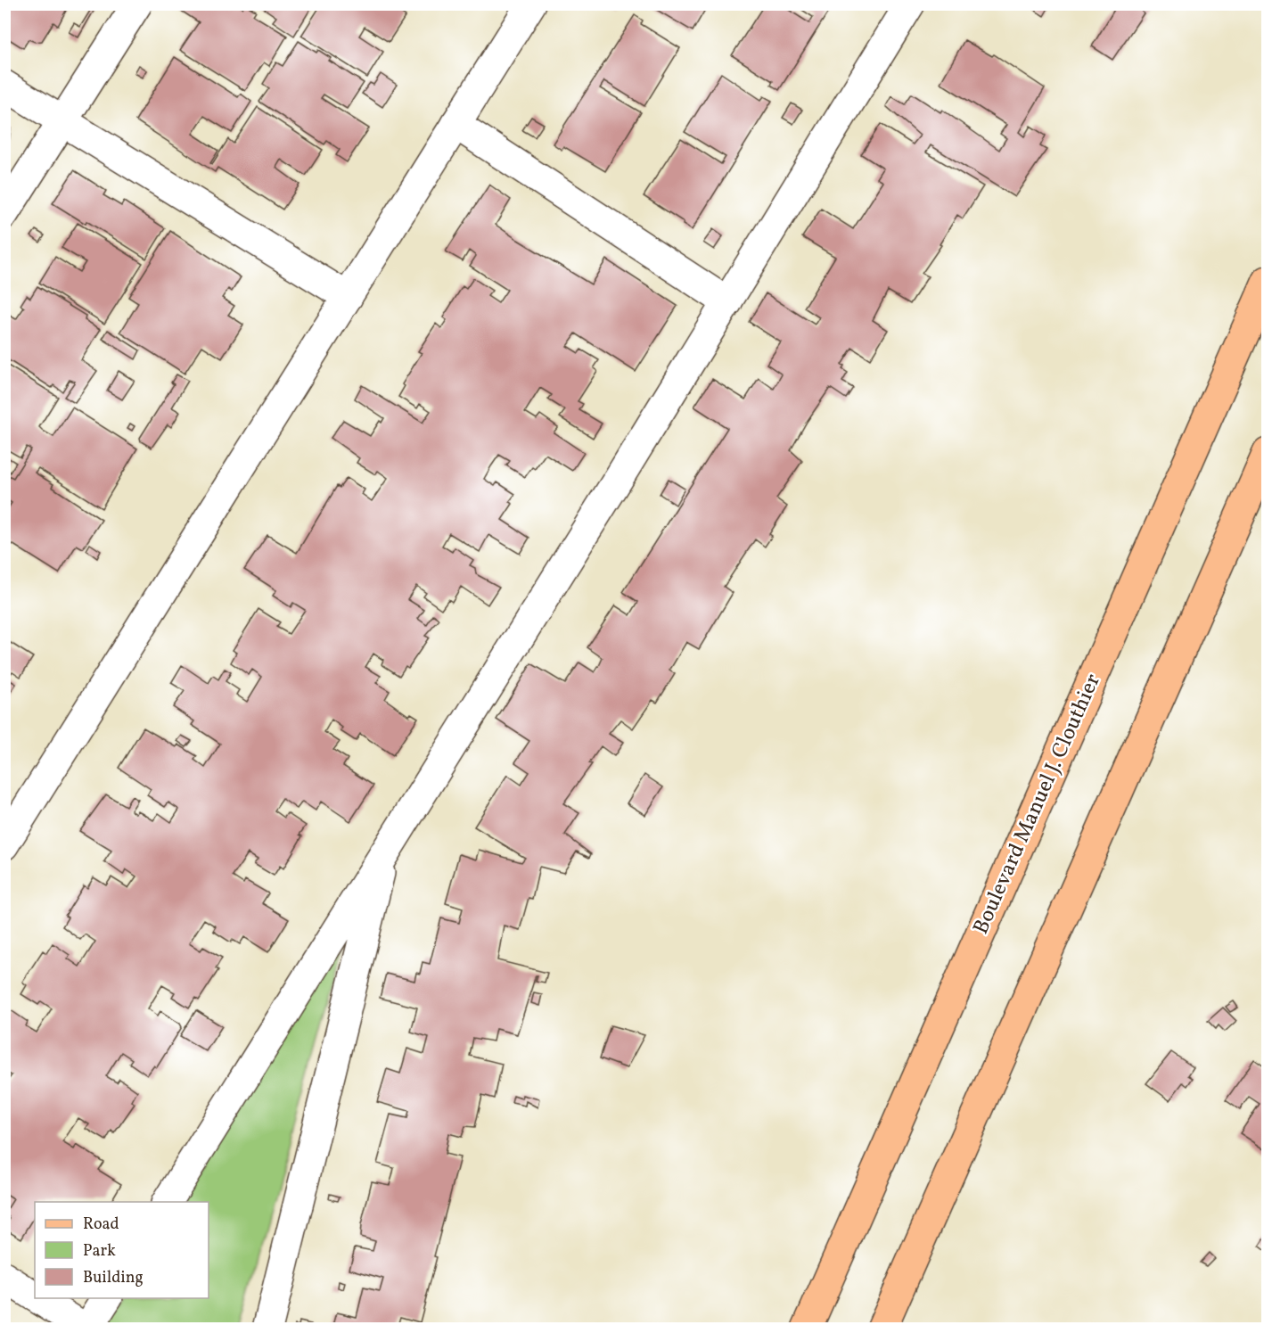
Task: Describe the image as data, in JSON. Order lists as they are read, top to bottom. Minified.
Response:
{"streets":{"main road":["Boulevard Manuel J. Clouthier"]},"legend":["Road","Park","Building"]}
